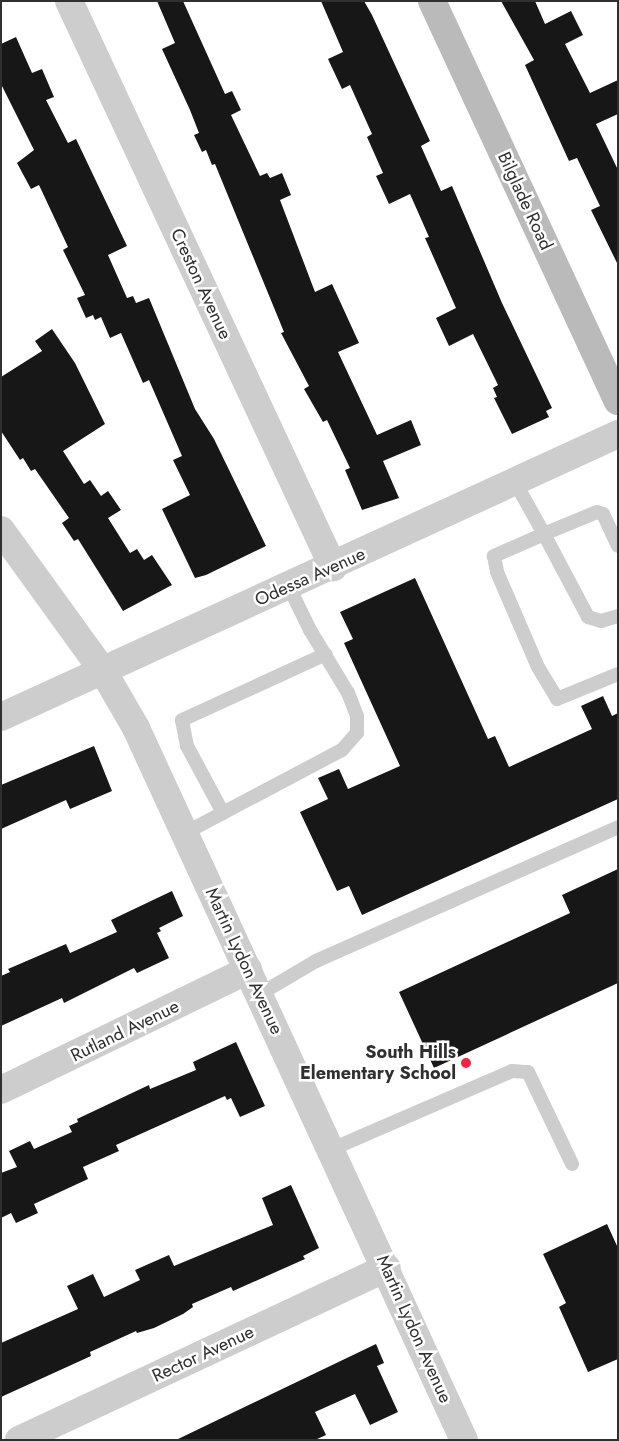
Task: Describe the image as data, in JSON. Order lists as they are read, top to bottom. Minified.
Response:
{"streets":{"street":["Bilglade Road","Creston Avenue","Odessa Avenue","Martin Lydon Avenue","Rutland Avenue","Rector Avenue"]},"crossings":[["Creston Avenue","Odessa Avenue"],["Odessa Avenue","Martin Lydon Avenue"],["Martin Lydon Avenue","Rutland Avenue"],["Martin Lydon Avenue","Rector Avenue"]],"places":["South Hills Elementary School"]}
